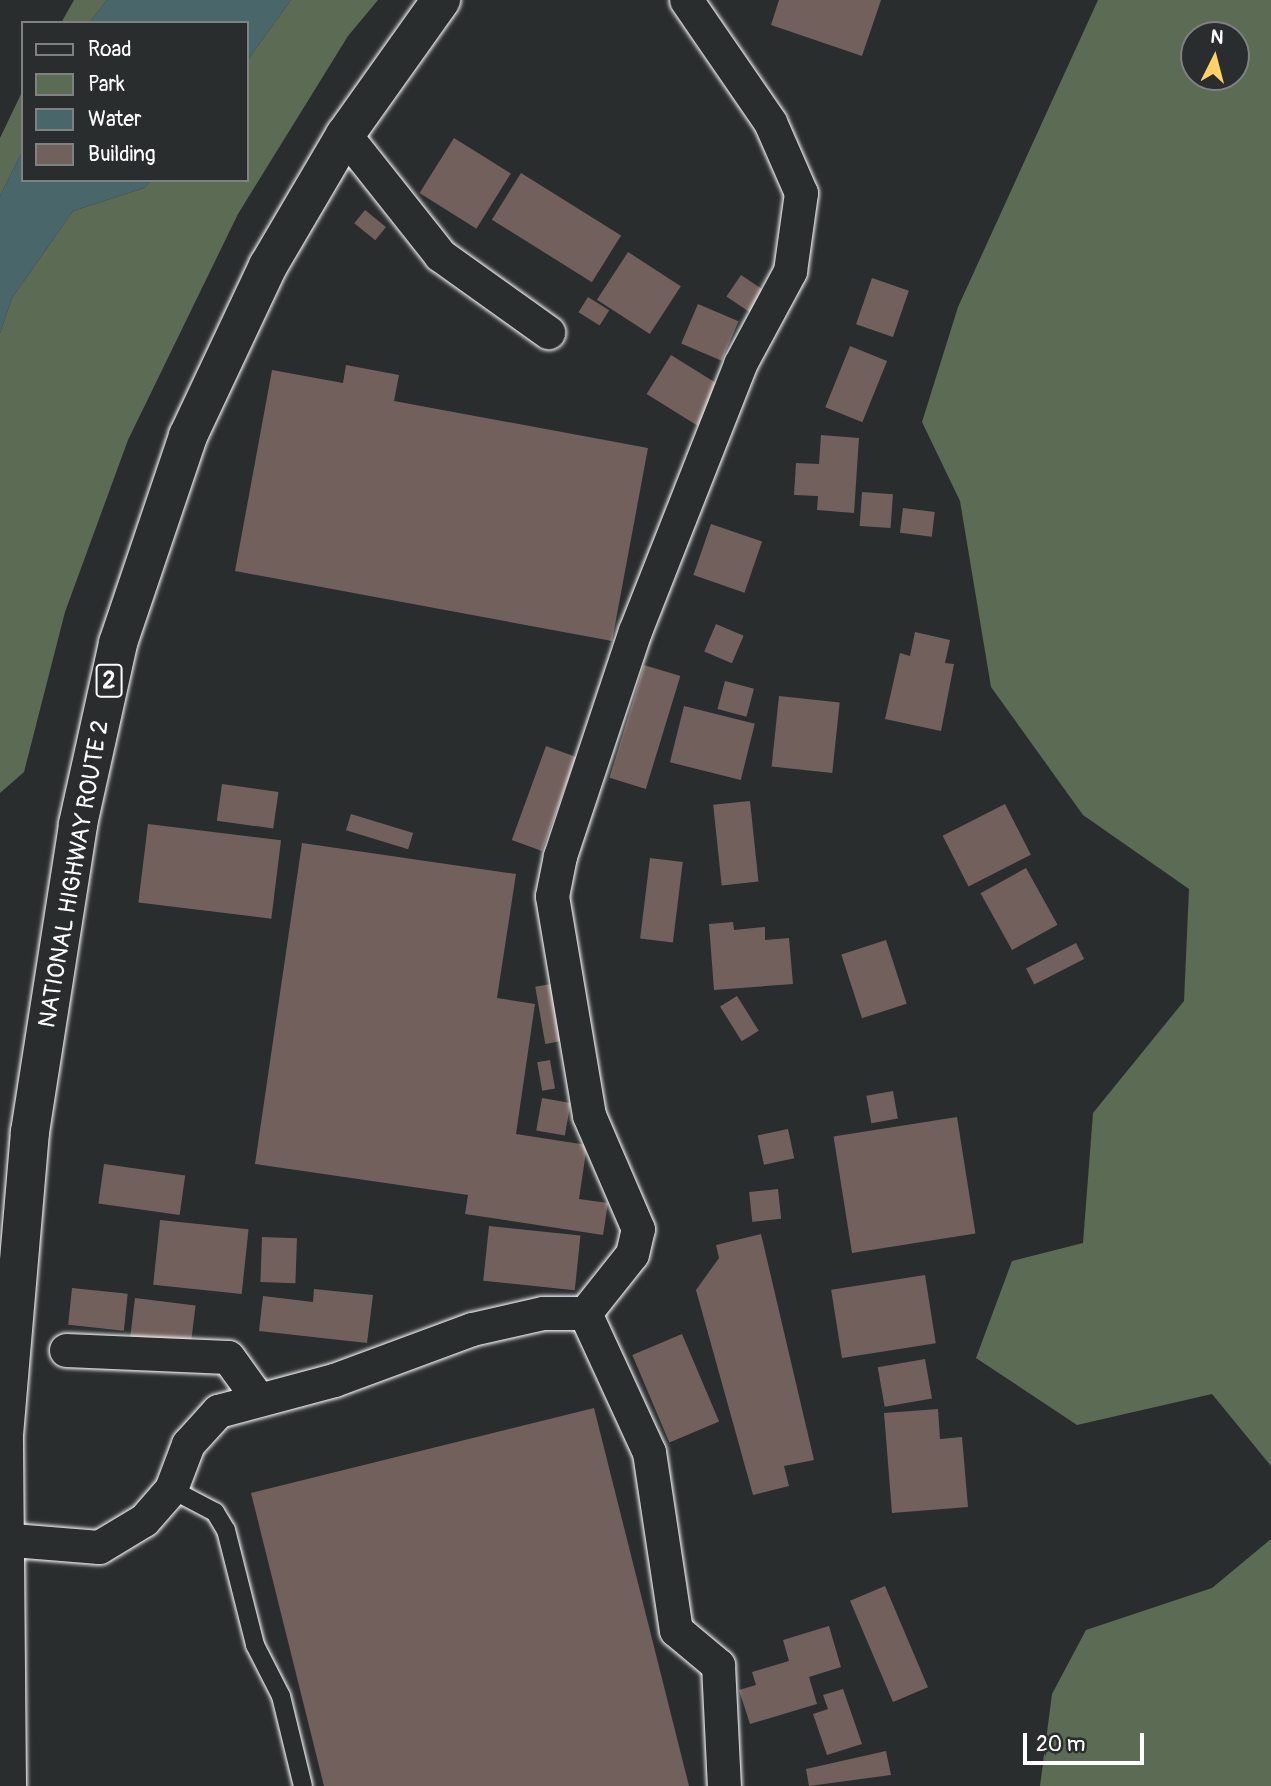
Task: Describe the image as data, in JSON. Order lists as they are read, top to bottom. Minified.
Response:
{"streets":{"highway":["2","NATIONAL HIGHWAY ROUTE 2"]},"legend":["Road","Park","Water","Building"],"scale_bar":"20 m","north":"top"}
